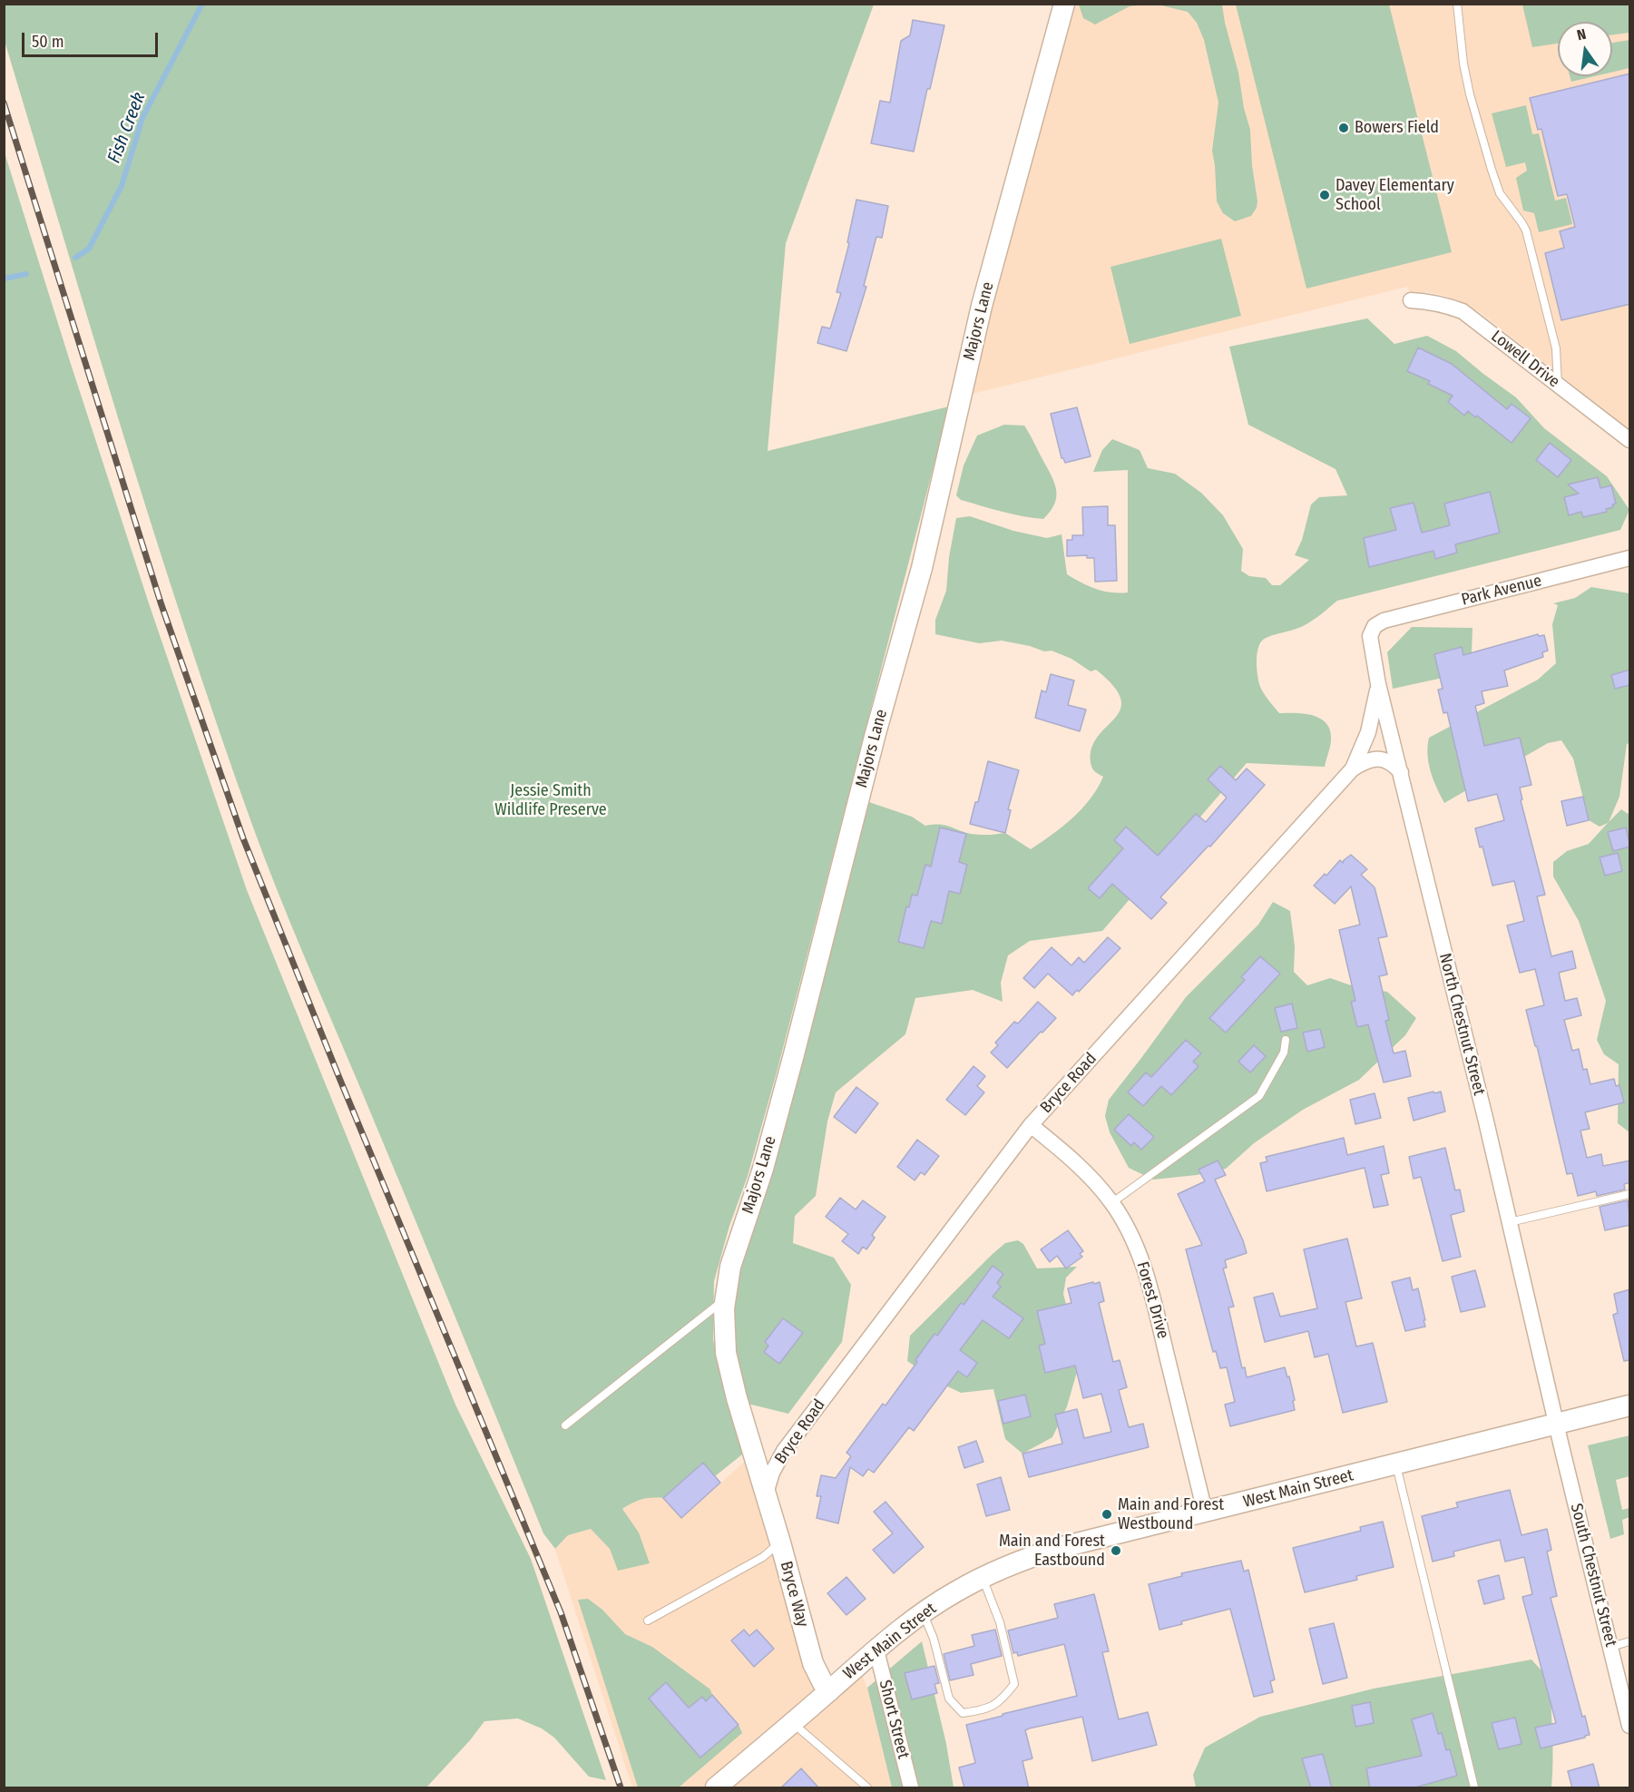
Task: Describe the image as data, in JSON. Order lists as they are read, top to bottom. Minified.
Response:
{"streets":{"street":["Majors Lane","Lowell Drive","Park Avenue","North Chestnut Street","Bryce Road","Forest Drive","West Main Street","South Chestnut Street","Bryce Way","Short Street"]},"crossings":[["Majors Lane","Bryce Road"],["Majors Lane","Bryce Way"],["Park Avenue","North Chestnut Street"],["North Chestnut Street","Bryce Road"],["North Chestnut Street","West Main Street"],["North Chestnut Street","South Chestnut Street"],["Bryce Road","Forest Drive"],["Bryce Road","Bryce Way"],["Forest Drive","West Main Street"],["West Main Street","South Chestnut Street"],["West Main Street","Bryce Way"],["West Main Street","Short Street"]],"water":["Fish Creek"],"parks":["Jessie Smith Wildlife Preserve"],"places":["Bowers Field","Davey Elementary School","Main and Forest Westbound","Main and Forest Eastbound"],"scale_bar":"50 m","north":"top"}
